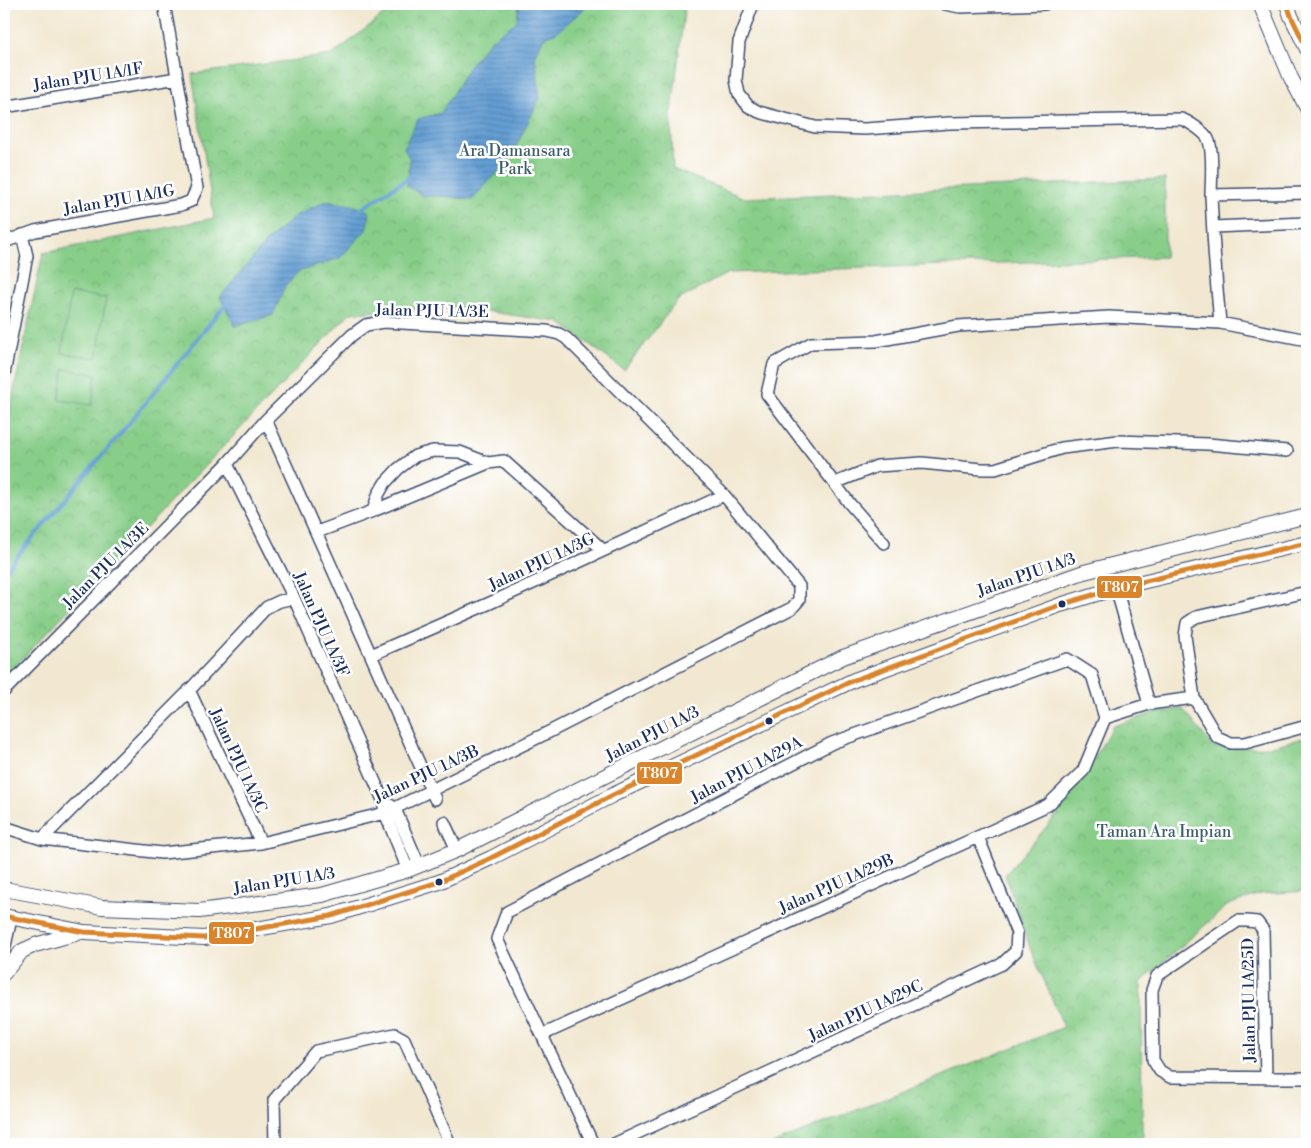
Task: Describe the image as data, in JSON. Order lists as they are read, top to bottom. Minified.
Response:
{"streets":{"street":["Jalan PJU 1A/1F","Jalan PJU 1A/1G","Jalan PJU 1A/3E","Jalan PJU 1A/3G","Jalan PJU 1A/3","Jalan PJU 1A/3F","Jalan PJU 1A/3C","Jalan PJU 1A/29A","Jalan PJU 1A/3B","Jalan PJU 1A/29B","Jalan PJU 1A/25D","Jalan PJU 1A/29C"]},"crossings":[["Jalan PJU 1A/1F","Jalan PJU 1A/1G"],["Jalan PJU 1A/3E","Jalan PJU 1A/3G"],["Jalan PJU 1A/3E","Jalan PJU 1A/3F"],["Jalan PJU 1A/3E","Jalan PJU 1A/3B"],["Jalan PJU 1A/3","Jalan PJU 1A/3F"],["Jalan PJU 1A/3F","Jalan PJU 1A/3B"],["Jalan PJU 1A/3C","Jalan PJU 1A/3B"],["Jalan PJU 1A/29A","Jalan PJU 1A/29B"],["Jalan PJU 1A/29B","Jalan PJU 1A/29C"]],"parks":["Ara Damansara Park","Taman Ara Impian"],"lines":["transit line T807"]}
